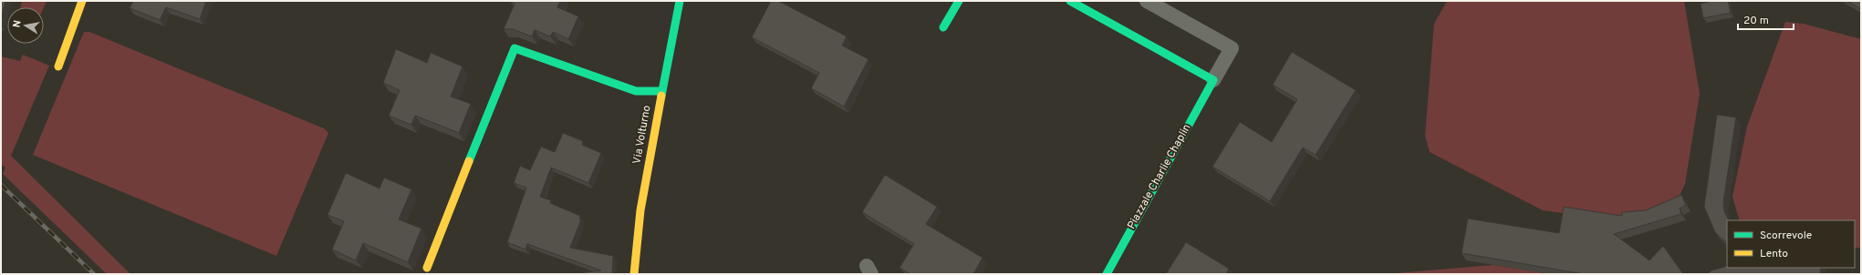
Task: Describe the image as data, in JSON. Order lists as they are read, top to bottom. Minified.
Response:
{"streets":{"street":["Via Volturno","Piazzale Charlie Chaplin"]},"legend":["Scorrevole","Lento"],"scale_bar":"20 m","north":"left"}
